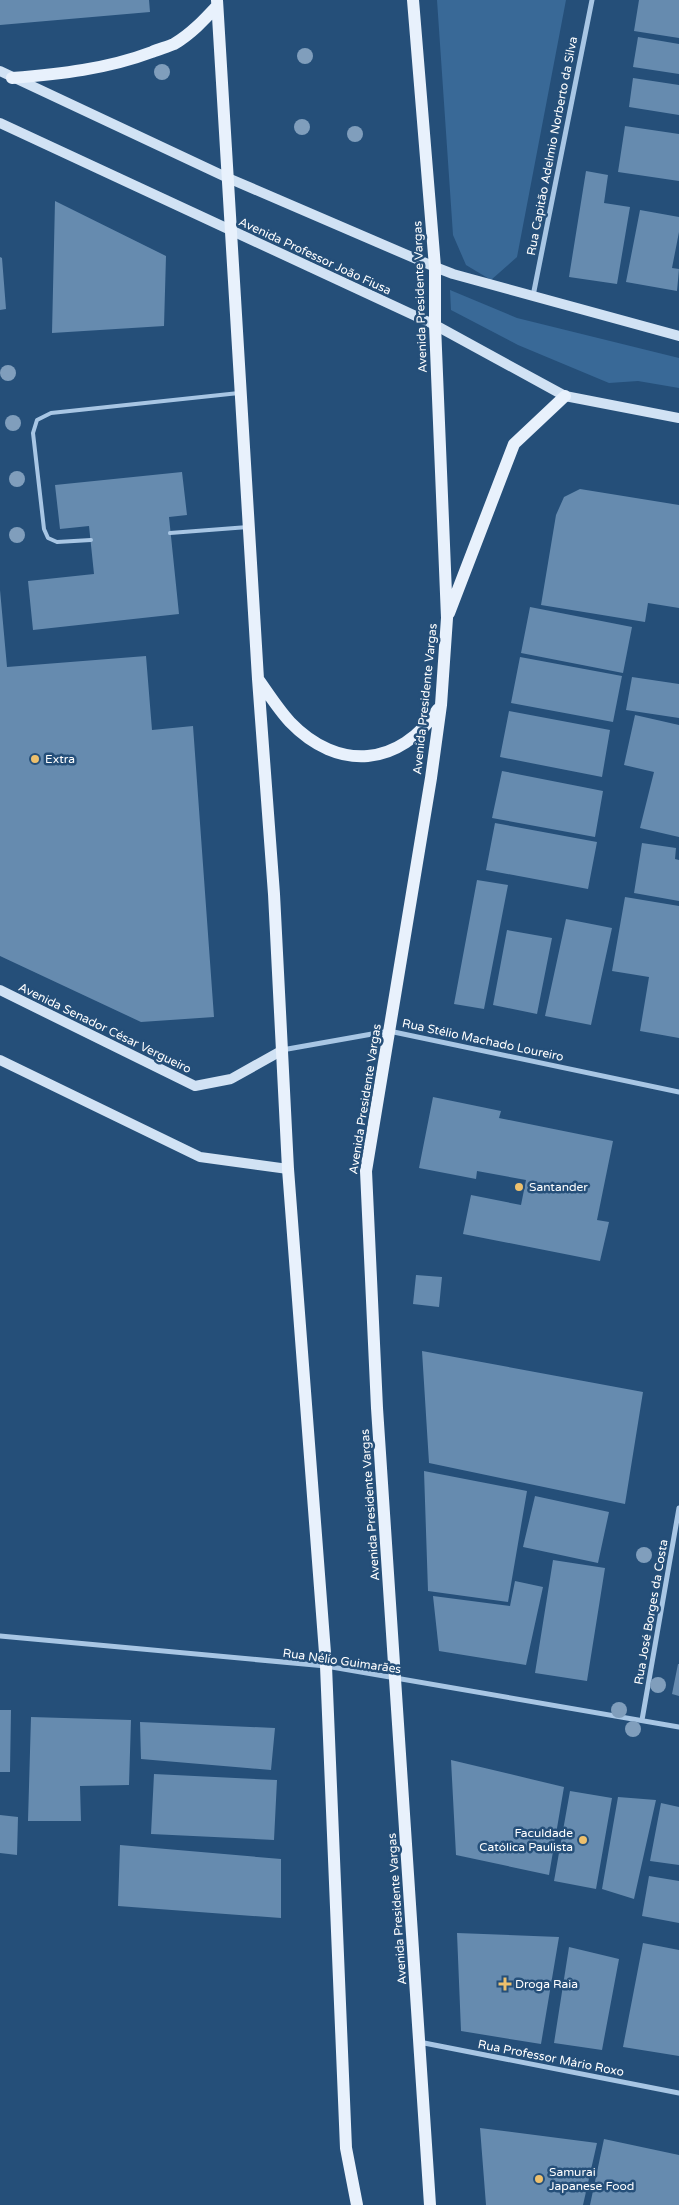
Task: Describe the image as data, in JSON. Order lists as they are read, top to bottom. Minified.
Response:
{"streets":{"main road":["Avenida Professor João Fiusa","Avenida Presidente Vargas","Avenida Senador César Vergueiro"],"street":["Rua Capitão Adelmio Norberto da Silva","Rua Stélio Machado Loureiro","Rua José Borges da Costa","Rua Nélio Guimarães","Rua Professor Mário Roxo"]},"crossings":[["Avenida Professor João Fiusa","Avenida Presidente Vargas"],["Avenida Presidente Vargas","Rua Stélio Machado Loureiro"],["Avenida Presidente Vargas","Rua Nélio Guimarães"],["Avenida Presidente Vargas","Rua Professor Mário Roxo"],["Avenida Senador César Vergueiro","Rua Stélio Machado Loureiro"],["Rua José Borges da Costa","Rua Nélio Guimarães"]],"places":{"other":["Extra","Santander","Faculdade Católica Paulista","Samurai Japanese Food"],"health":["Droga Raia"]}}
